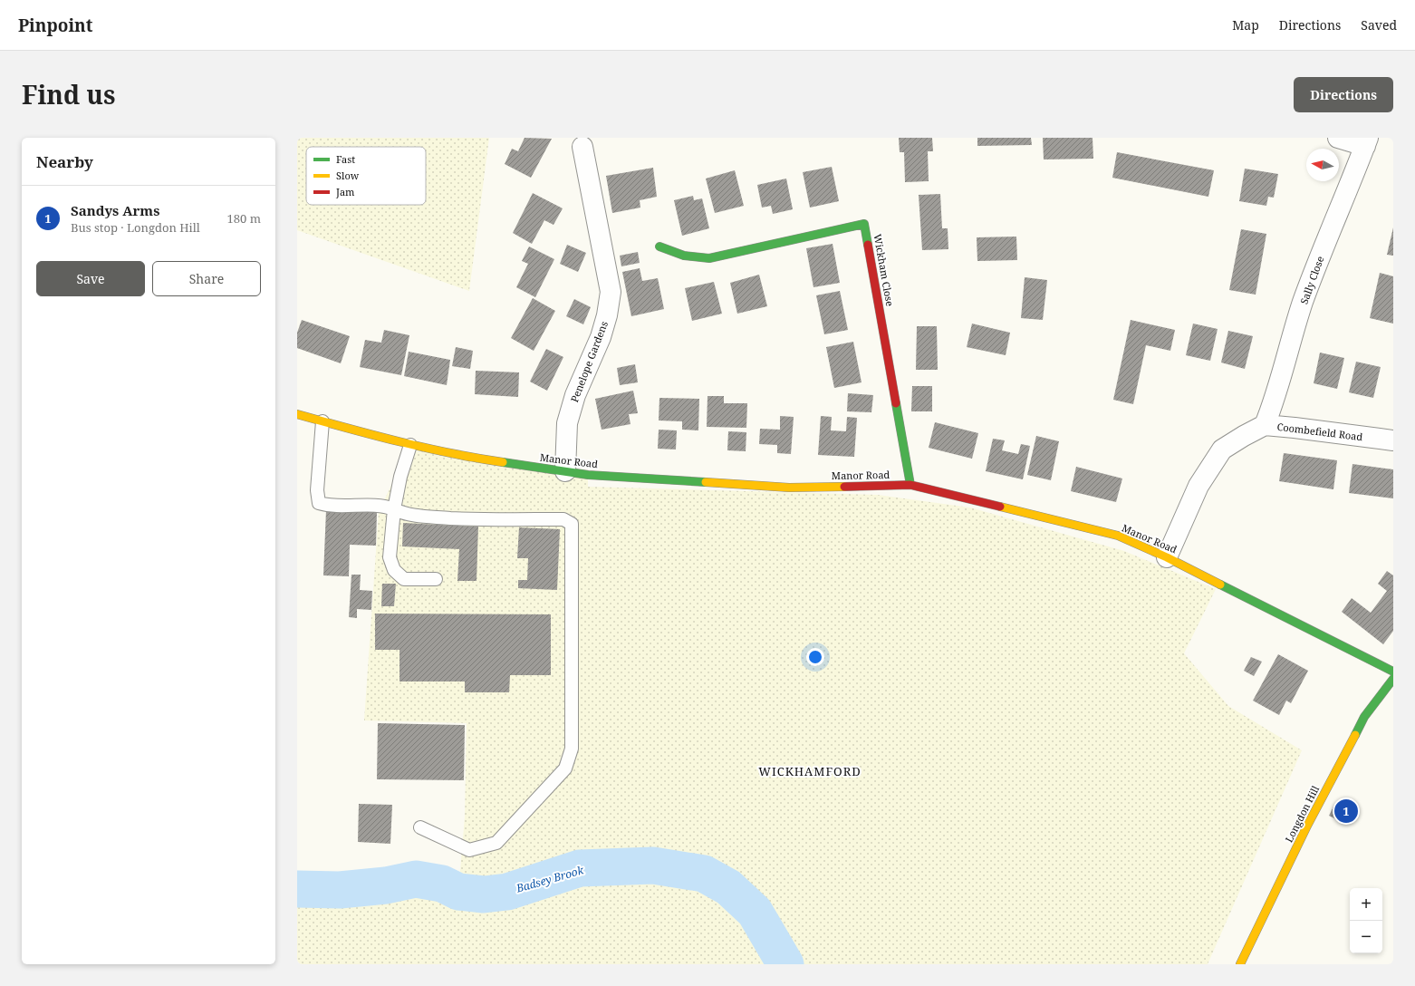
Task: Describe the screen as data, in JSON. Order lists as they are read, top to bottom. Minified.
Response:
{"streets":{"street":["Wickham Close","Sally Close","Penelope Gardens","Coombefield Road","Manor Road","Longdon Hill"]},"crossings":[["Wickham Close","Manor Road"],["Sally Close","Coombefield Road"],["Penelope Gardens","Manor Road"],["Coombefield Road","Manor Road"]],"districts":["WICKHAMFORD"],"water":["Badsey Brook"],"legend":["Fast","Slow","Jam"],"north":"left","page":{"header":"Pinpoint","nav":["Map","Directions","Saved"],"title":"Find us","buttons":["Directions",["Save","Share"]],"heading":"Nearby","list":[{"mark":"1","name":"Sandys Arms","note":"Bus stop · Longdon Hill","value":"180 m"}],"pins":"1","map_buttons":["+","−"]}}
